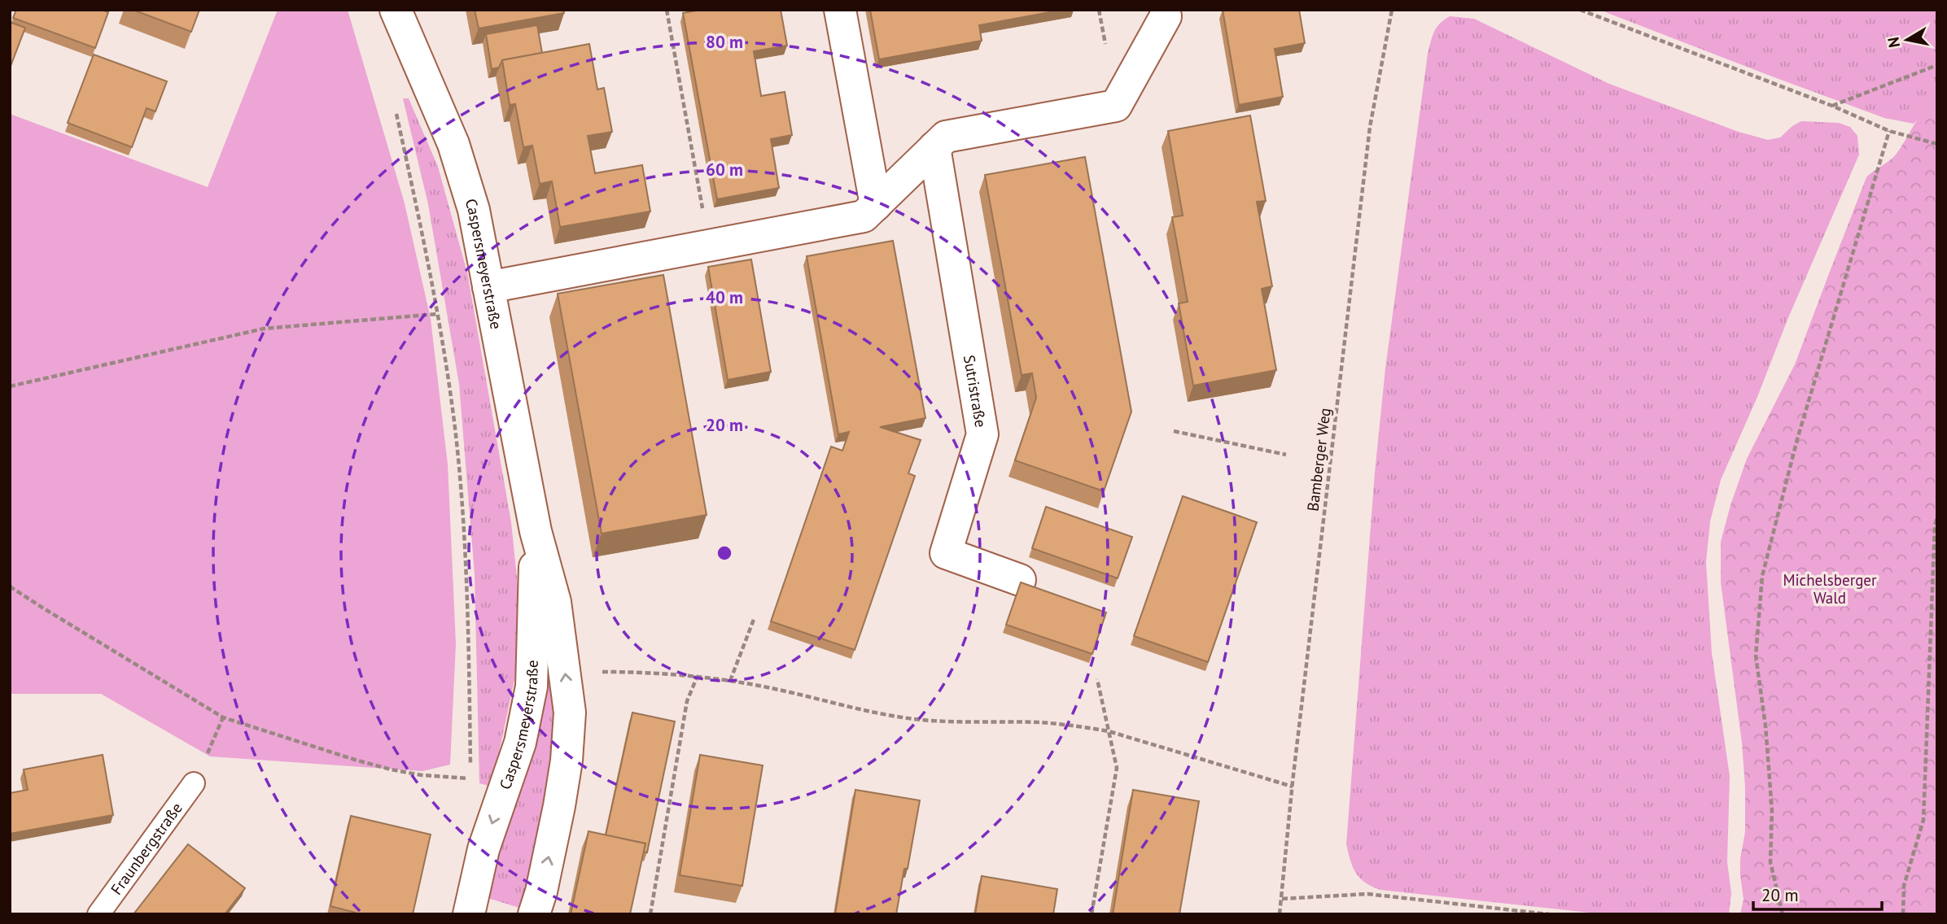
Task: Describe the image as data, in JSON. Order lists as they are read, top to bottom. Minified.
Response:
{"streets":{"street":["Caspersmeyerstraße","Sutristraße"],"lane":["Fraunbergstraße"],"path":["Bamberger Weg"]},"parks":["Michelsberger Wald"],"scale_bar":"20 m","north":"left","rings":["80 m","60 m","40 m","20 m"]}
